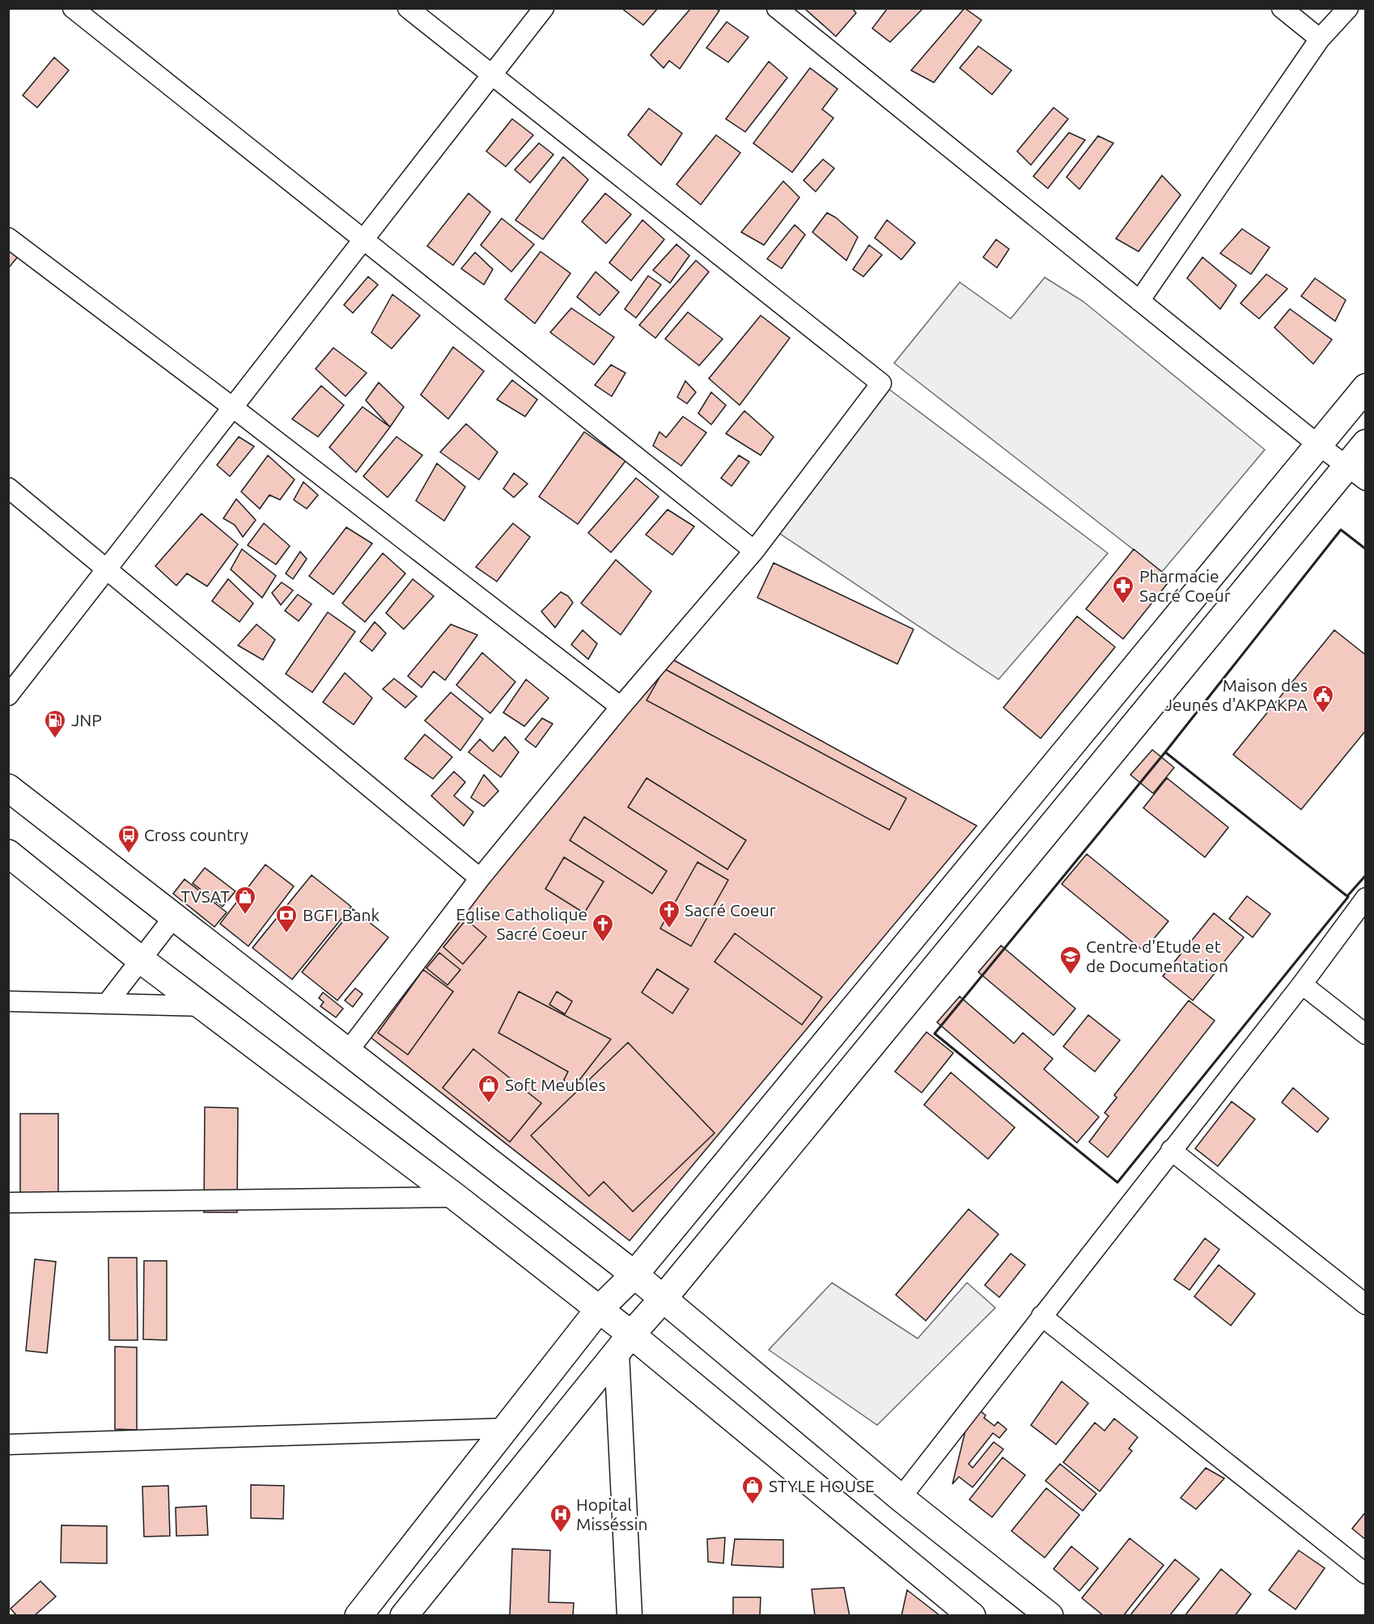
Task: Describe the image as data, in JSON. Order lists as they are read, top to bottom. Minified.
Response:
{"places":{"pharmacy":["Pharmacie Sacré Coeur"],"public building":["Maison des Jeunes d'AKPAKPA"],"fuel station":["JNP"],"bus stop":["Cross country"],"shop":["TVSAT","Soft Meubles","STYLE HOUSE"],"church":["Sacré Coeur","Eglise Catholique Sacré Coeur"],"bank":["BGFI Bank"],"school or university":["Centre d'Etude et de Documentation"],"hospital":["Hopital Misséssin"]}}
